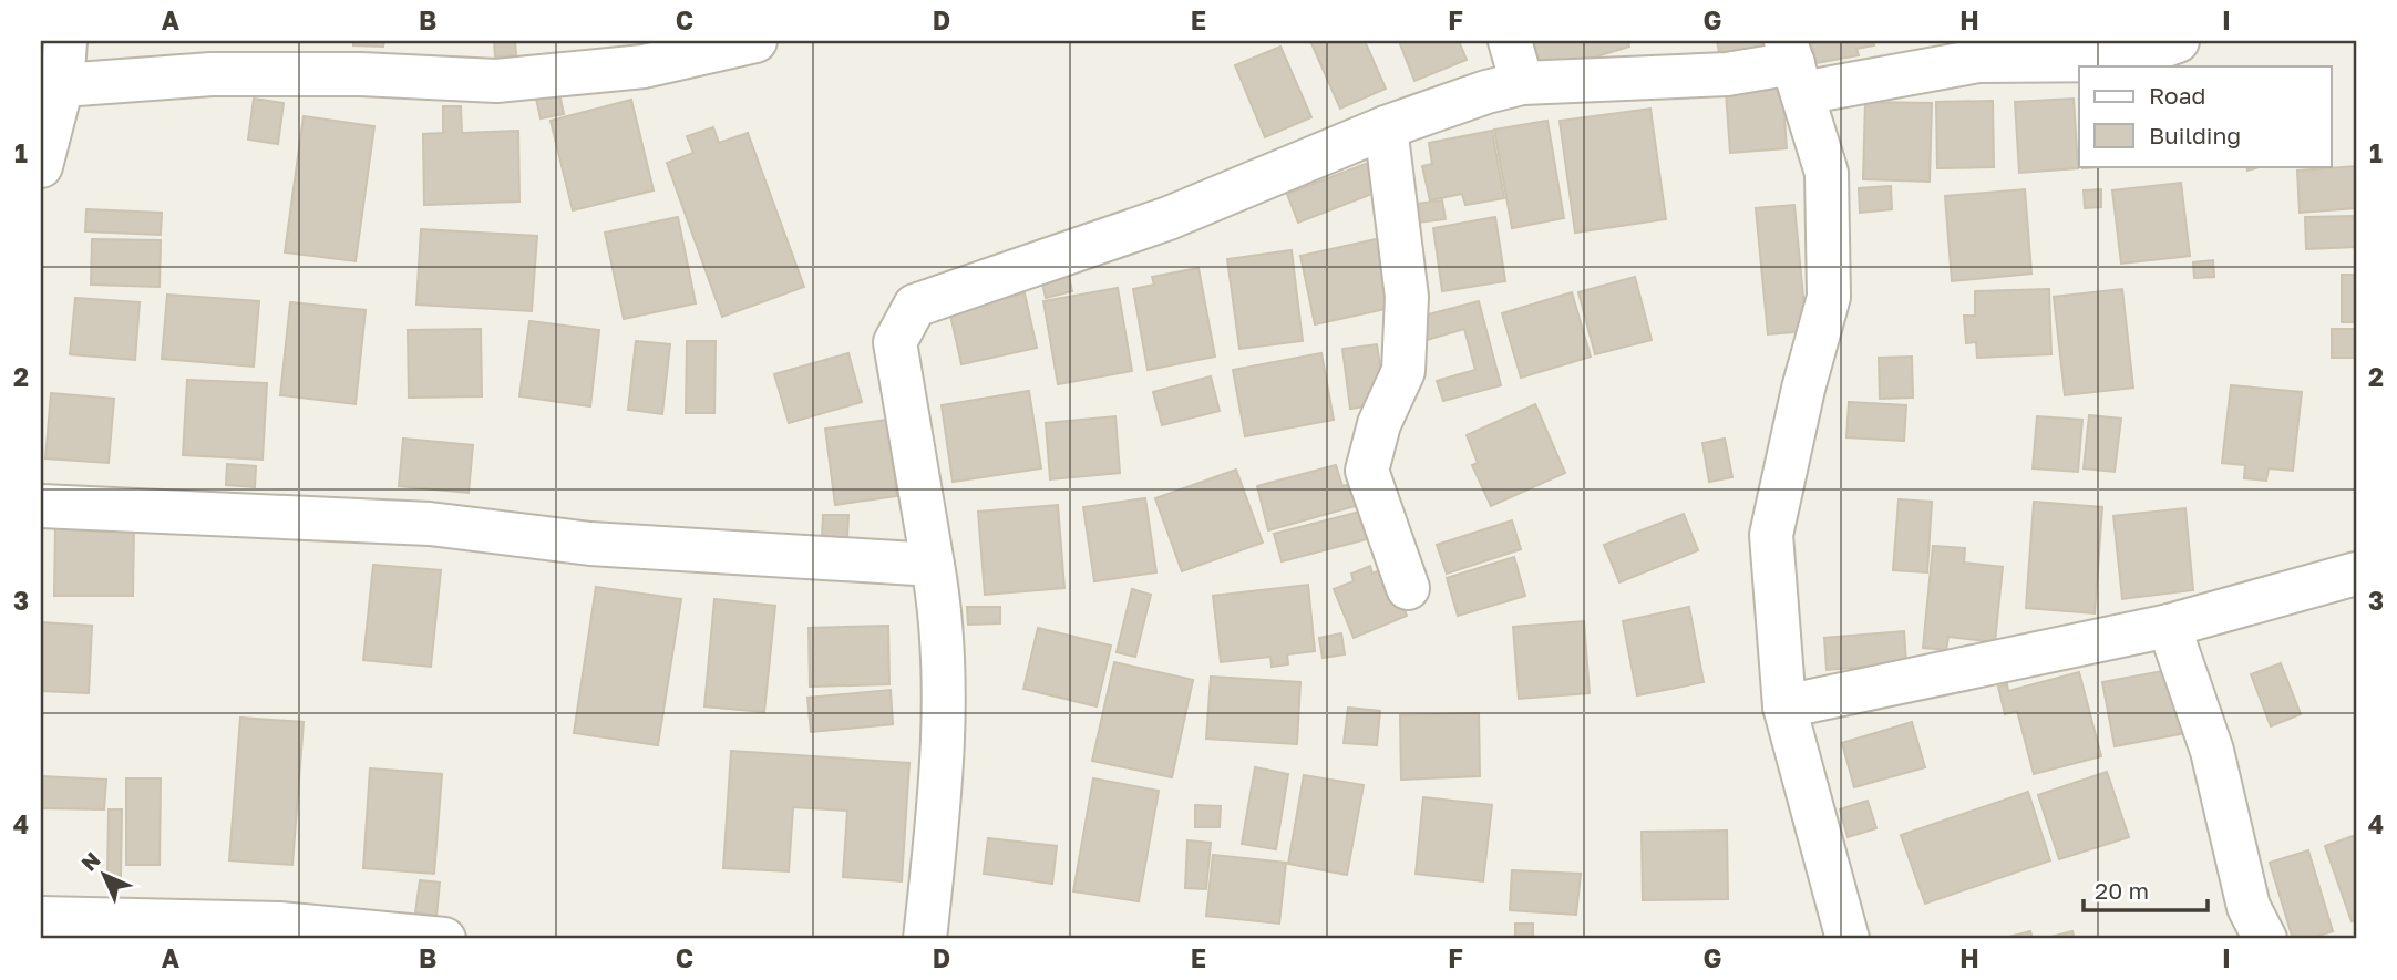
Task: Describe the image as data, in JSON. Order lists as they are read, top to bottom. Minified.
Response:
{"legend":["Road","Building"],"scale_bar":"20 m","north":"top left","grid":{"columns":["A","B","C","D","E","F","G","H","I"],"rows":["1","2","3","4"]}}
